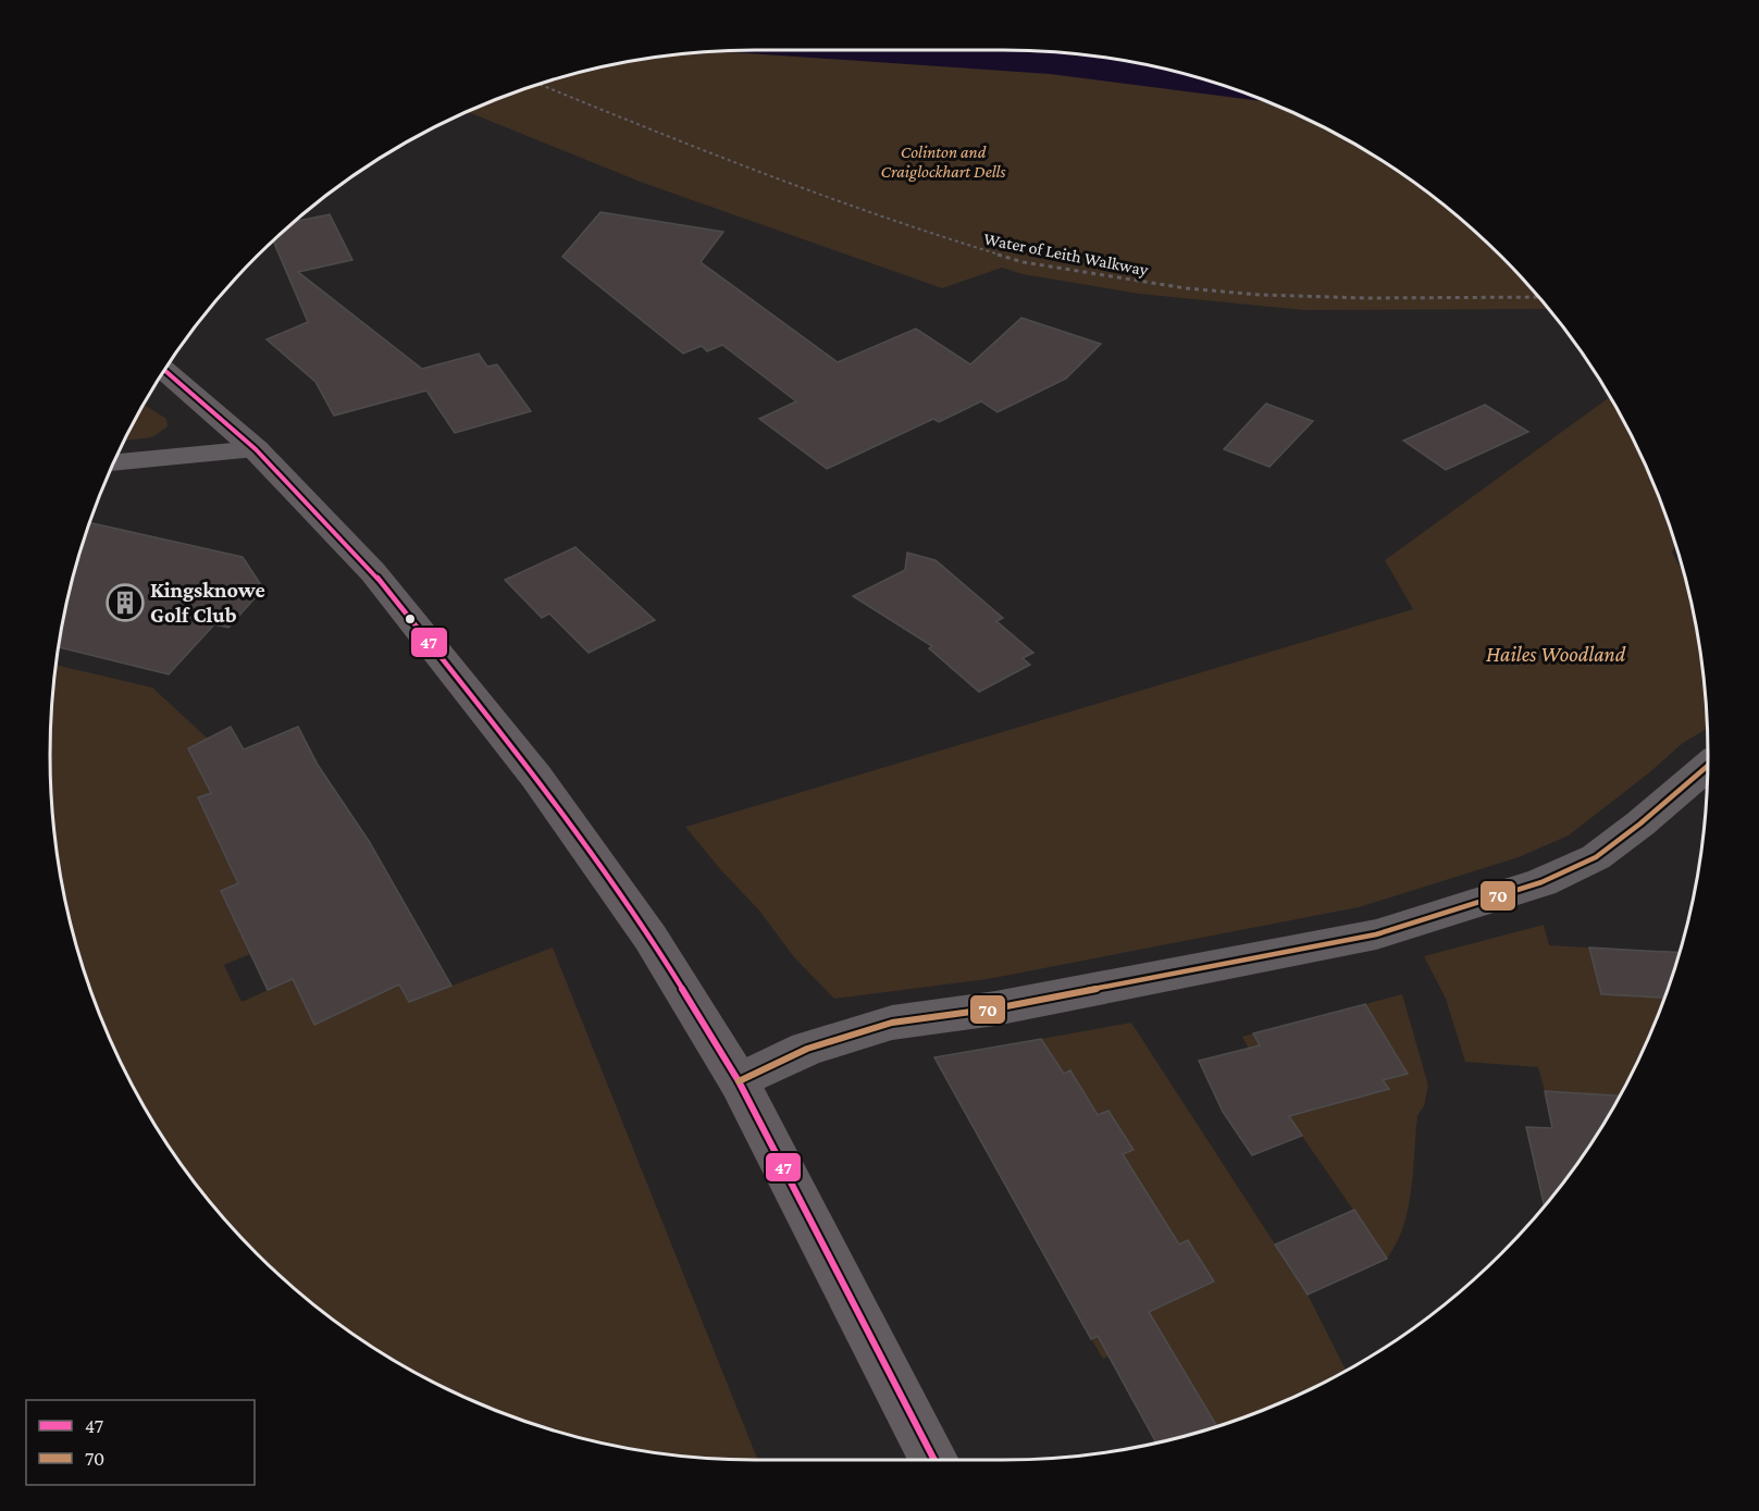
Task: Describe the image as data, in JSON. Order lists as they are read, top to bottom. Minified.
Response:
{"streets":{"path":["Water of Leith Walkway"]},"parks":["Colinton and Craiglockhart Dells","Hailes Woodland"],"places":{"building":["Kingsknowe Golf Club"]},"lines":["transit line 47","transit line 70"],"legend":["47","70"]}
